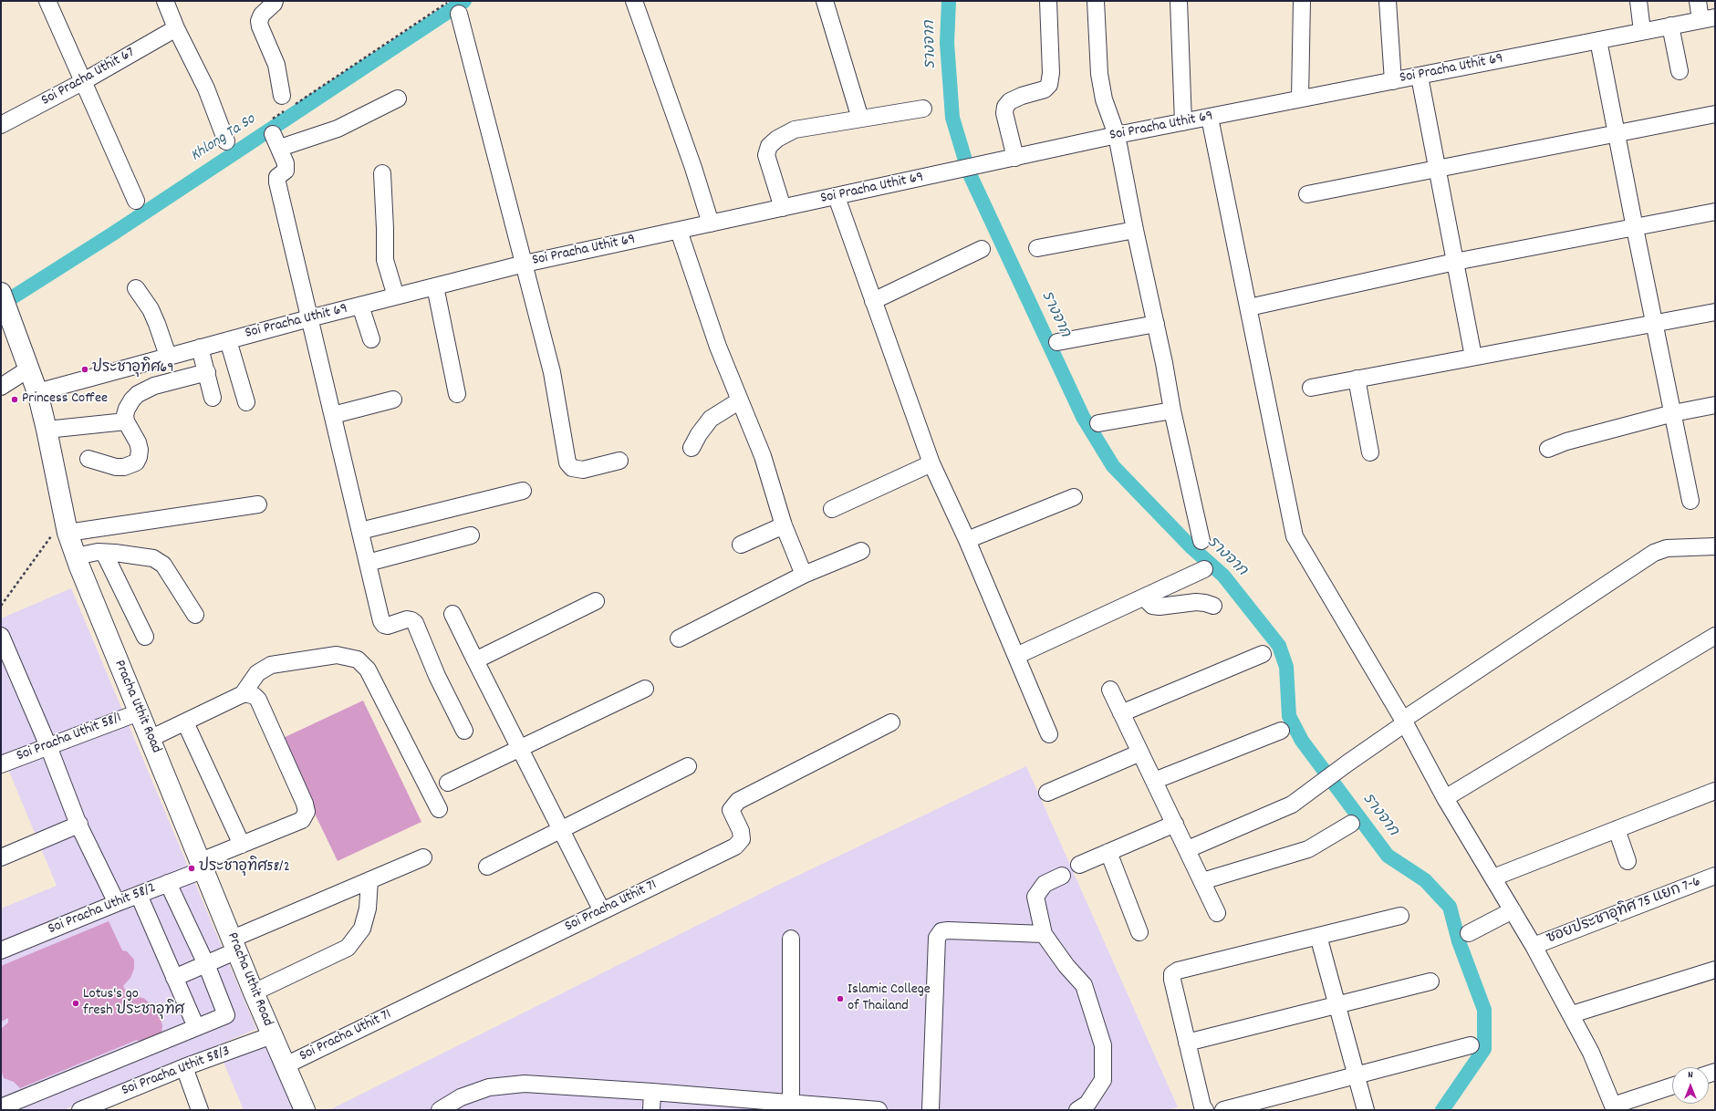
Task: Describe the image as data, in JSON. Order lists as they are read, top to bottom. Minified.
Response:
{"streets":{"main road":["Pracha Uthit Road"],"street":["Soi Pracha Uthit 69","Soi Pracha Uthit 67","Soi Pracha Uthit 58/1","Soi Pracha Uthit 71","Soi Pracha Uthit 58/2","ซอยประชาอุทิศ 75 แยก 7-6","Soi Pracha Uthit 58/3"]},"crossings":[["Soi Pracha Uthit 69","Pracha Uthit Road"],["Pracha Uthit Road","Soi Pracha Uthit 58/1"],["Pracha Uthit Road","Soi Pracha Uthit 71"],["Pracha Uthit Road","Soi Pracha Uthit 58/2"],["Pracha Uthit Road","Soi Pracha Uthit 58/3"]],"water":["รางจาก","Khlong Ta So"],"places":["ประชาอุทิศ69","Princess Coffee","ประชาอุทิศ58/2","Islamic College of Thailand","Lotus's go fresh ประชาอุทิศ"],"north":"top"}
